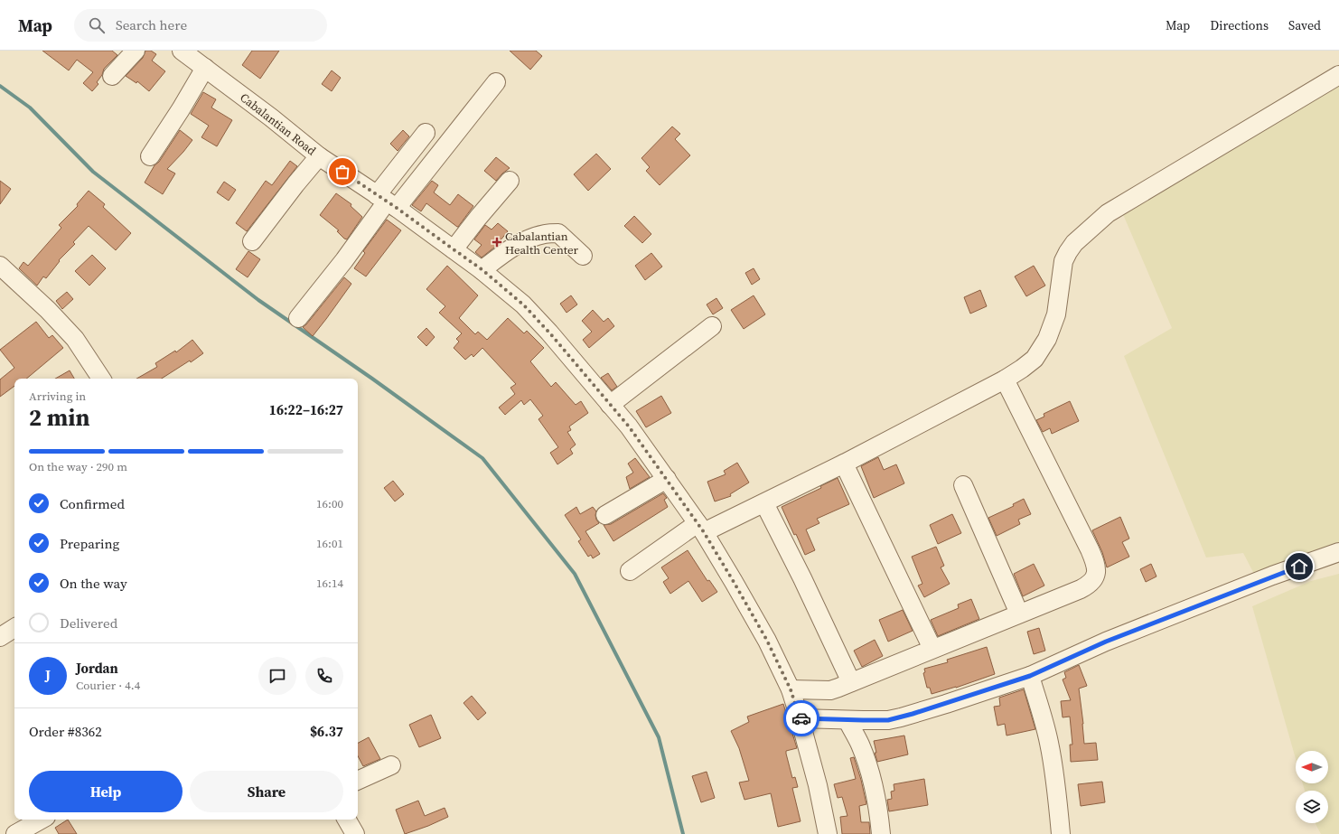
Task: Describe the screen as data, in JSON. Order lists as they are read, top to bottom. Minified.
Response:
{"streets":{"street":["Cabalantian Road"]},"places":{"health":["Cabalantian Health Center"]},"north":"left","page":{"header":"Map","search":"Search here","nav":["Map","Directions","Saved"],"heading":["2 min","Arriving in","16:22–16:27"],"panel":["Jordan","Courier · 4.4","Order #8362","$6.37"],"bar":"On the way · 290 m","list":[["Confirmed","16:00"],["Preparing","16:01"],["On the way","16:14"],"Delivered"],"round":"J","buttons":["Help","Share"]}}
